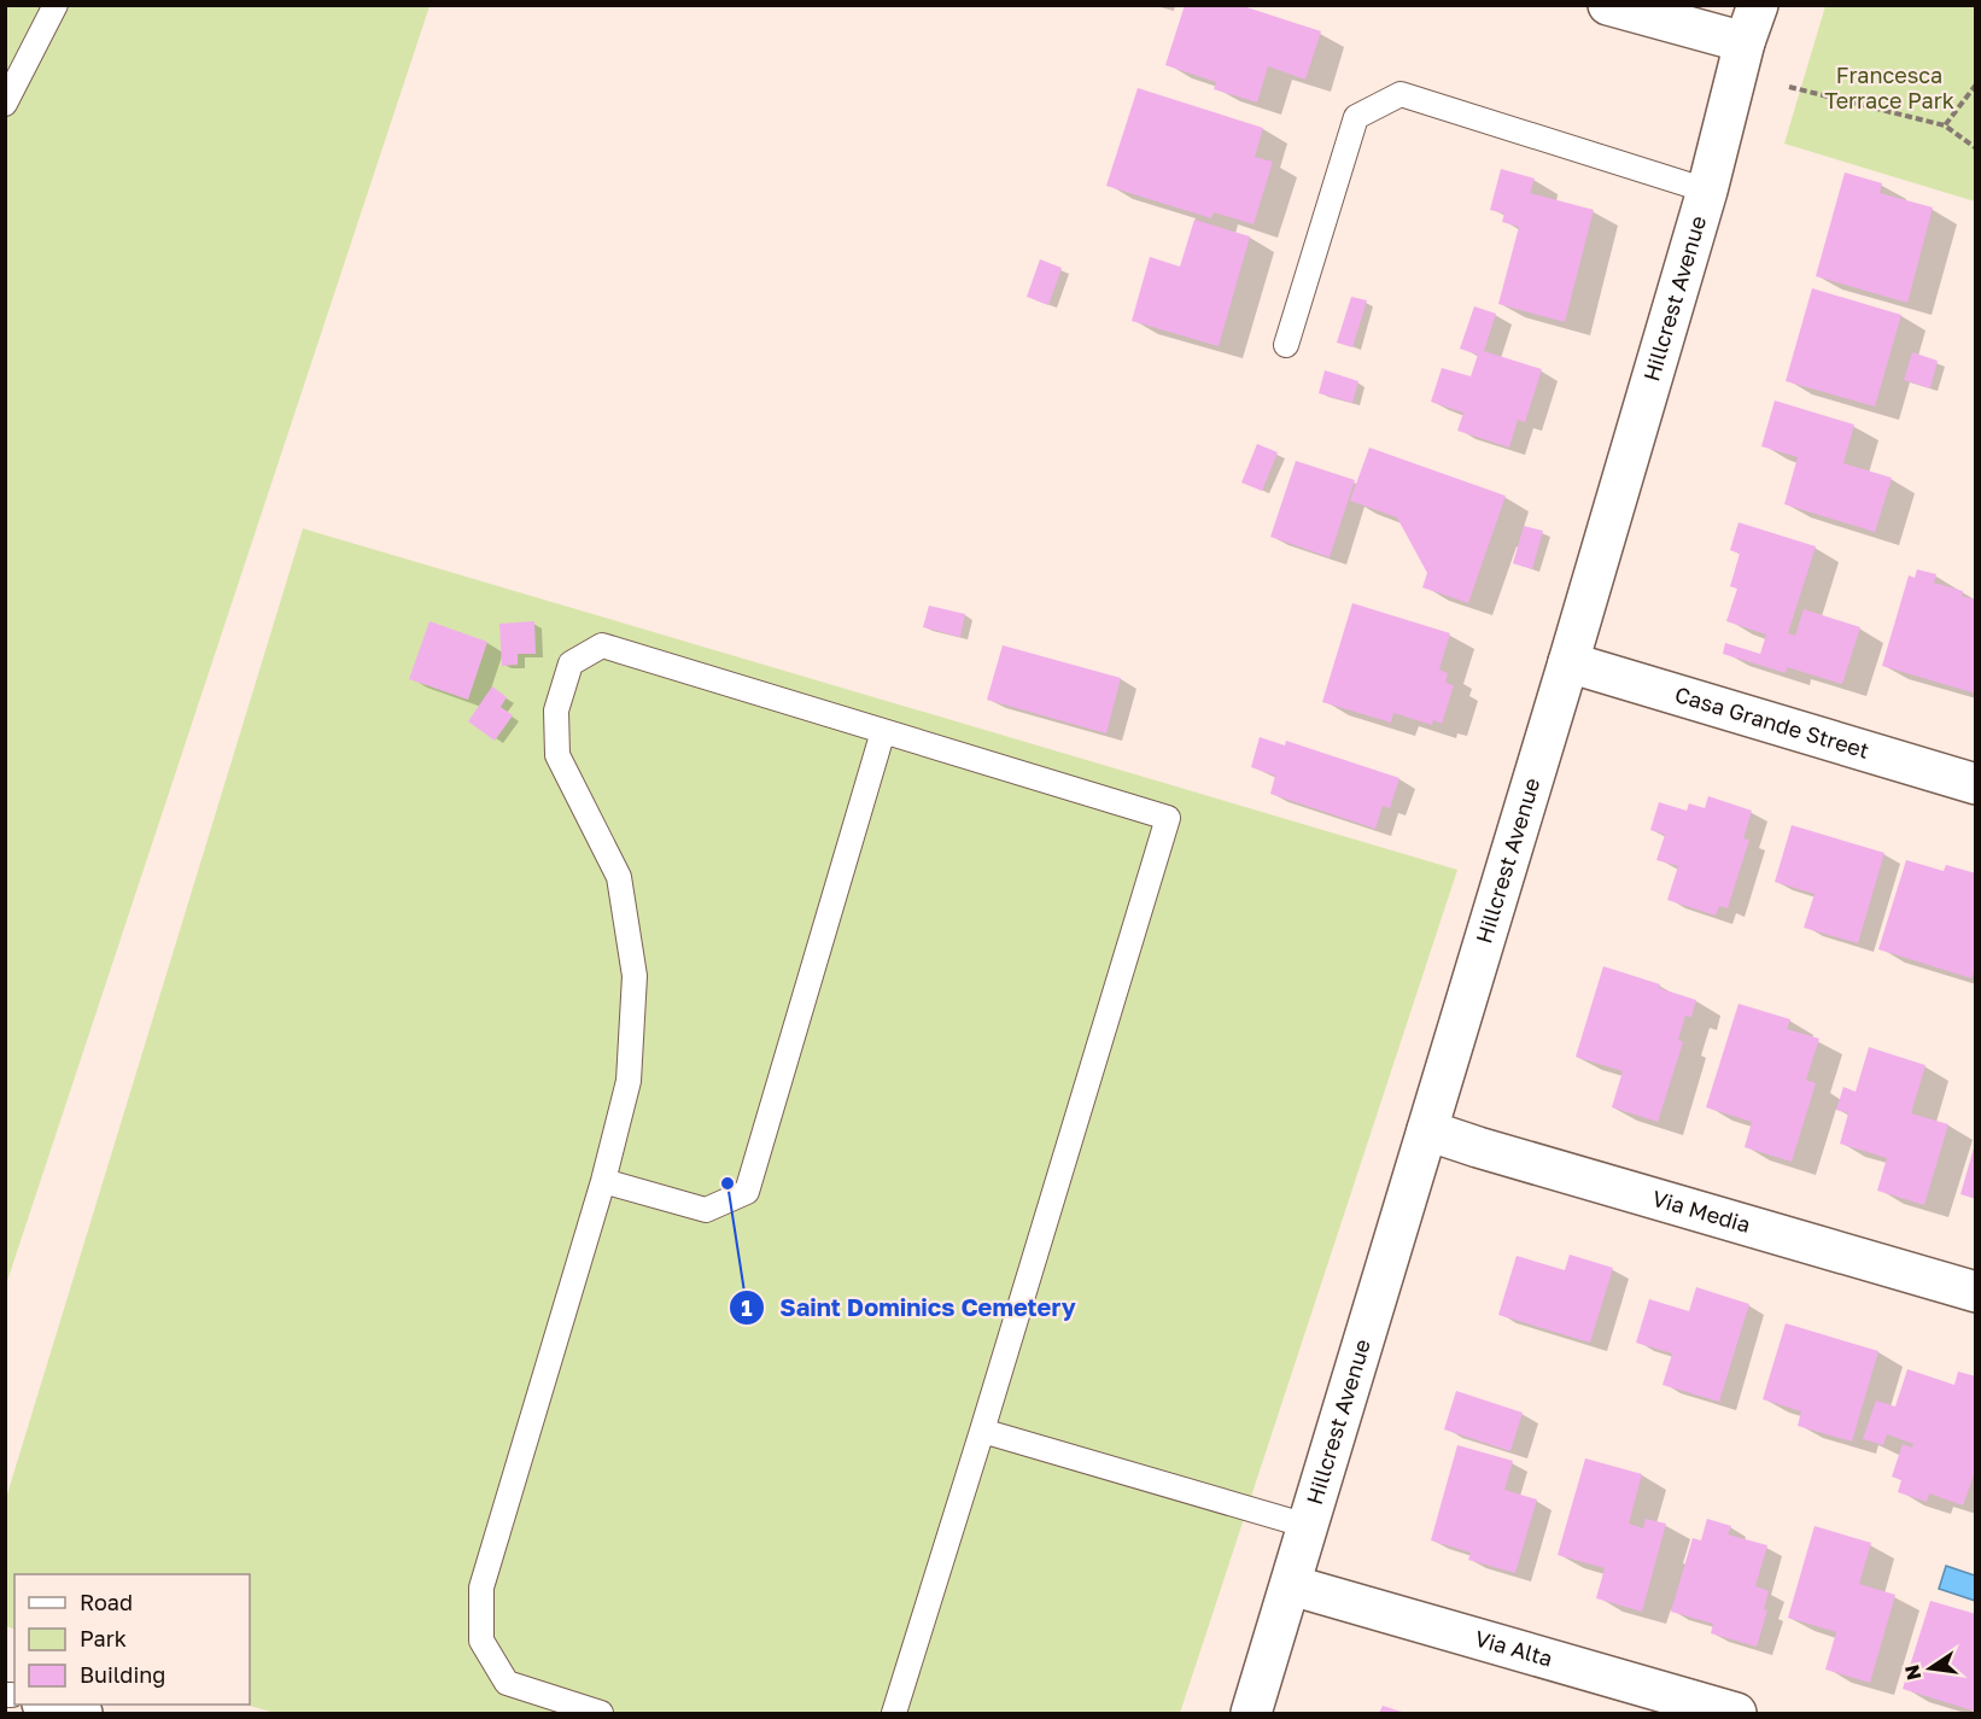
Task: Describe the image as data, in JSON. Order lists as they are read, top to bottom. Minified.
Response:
{"streets":{"street":["Hillcrest Avenue","Casa Grande Street","Via Media","Via Alta"]},"crossings":[["Hillcrest Avenue","Casa Grande Street"],["Hillcrest Avenue","Via Media"],["Hillcrest Avenue","Via Alta"]],"parks":["Francesca Terrace Park"],"places":["Saint Dominics Cemetery"],"legend":["Road","Park","Building"],"north":"left"}
